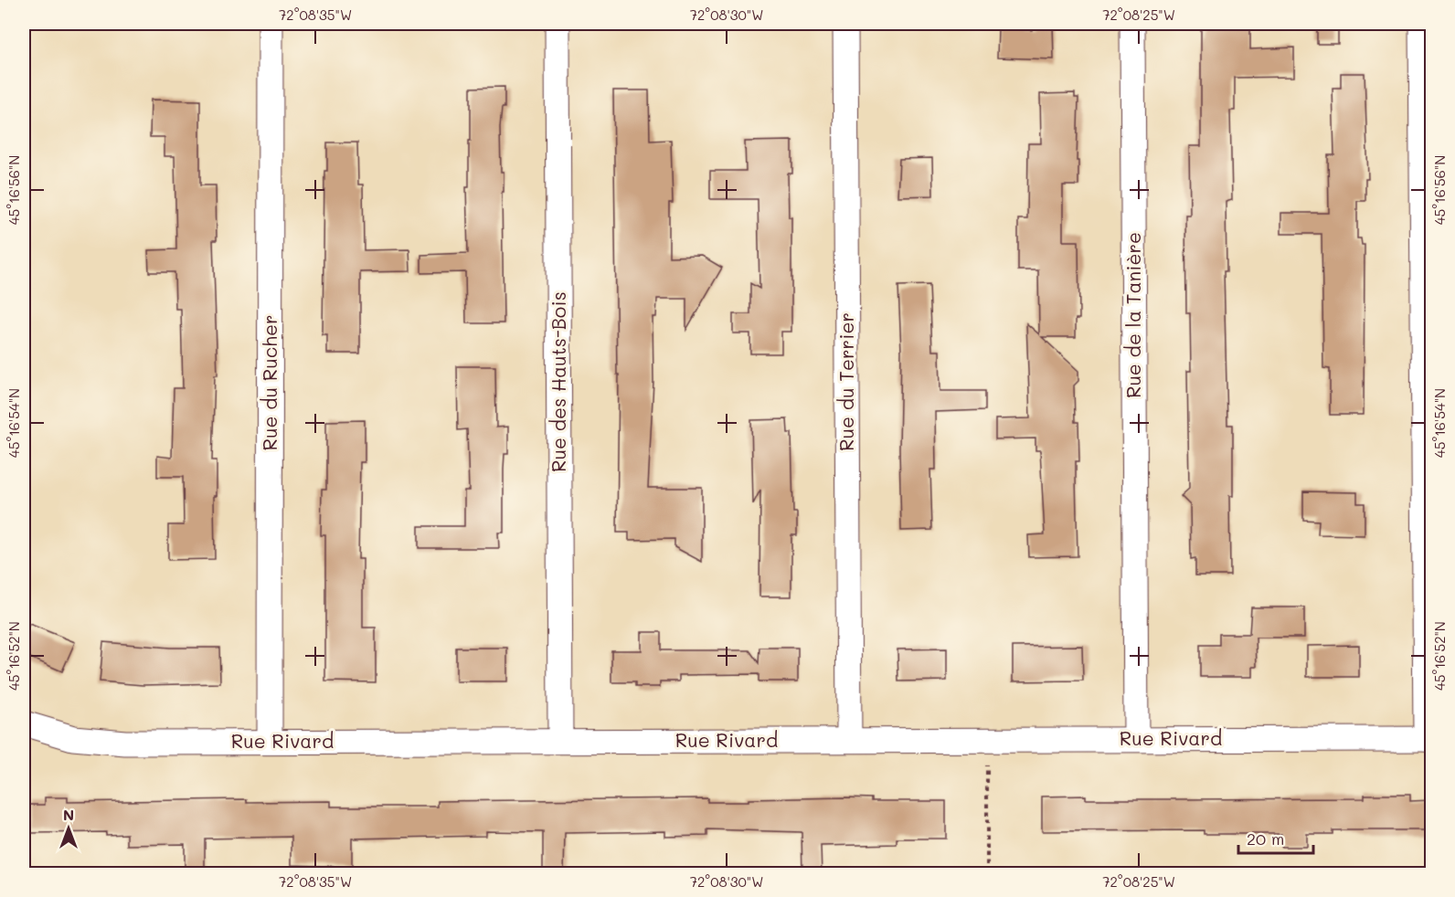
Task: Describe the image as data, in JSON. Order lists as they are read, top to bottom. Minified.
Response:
{"streets":{"street":["Rue de la Tanière","Rue des Hauts-Bois","Rue du Terrier","Rue du Rucher","Rue Rivard"]},"crossings":[["Rue de la Tanière","Rue Rivard"],["Rue des Hauts-Bois","Rue Rivard"],["Rue du Terrier","Rue Rivard"],["Rue du Rucher","Rue Rivard"]],"scale_bar":"20 m","north":"top","coordinates":["72°08'35\"W","72°08'30\"W","72°08'25\"W","45°16'56\"N","45°16'54\"N","45°16'52\"N"]}
